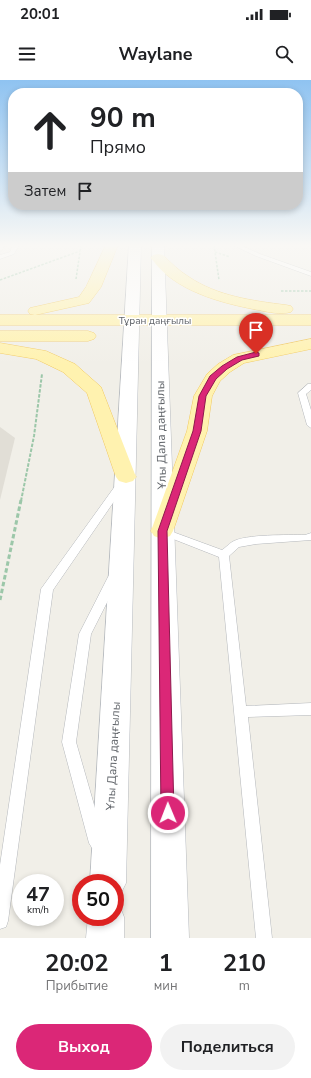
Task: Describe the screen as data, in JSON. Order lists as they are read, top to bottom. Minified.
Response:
{"streets":{"main road":["Тұран даңғылы","Ұлы Дала даңғылы"]},"crossings":[["Тұран даңғылы","Ұлы Дала даңғылы"]],"page":{"status":"20:01","header":"Waylane","turn":["90 m","Прямо"],"then":"Затем","speed":"47 km/h","limit":"50","eta":["20:02","Прибытие","1","мин","210","m"],"buttons":["Выход","Поделиться"]}}
